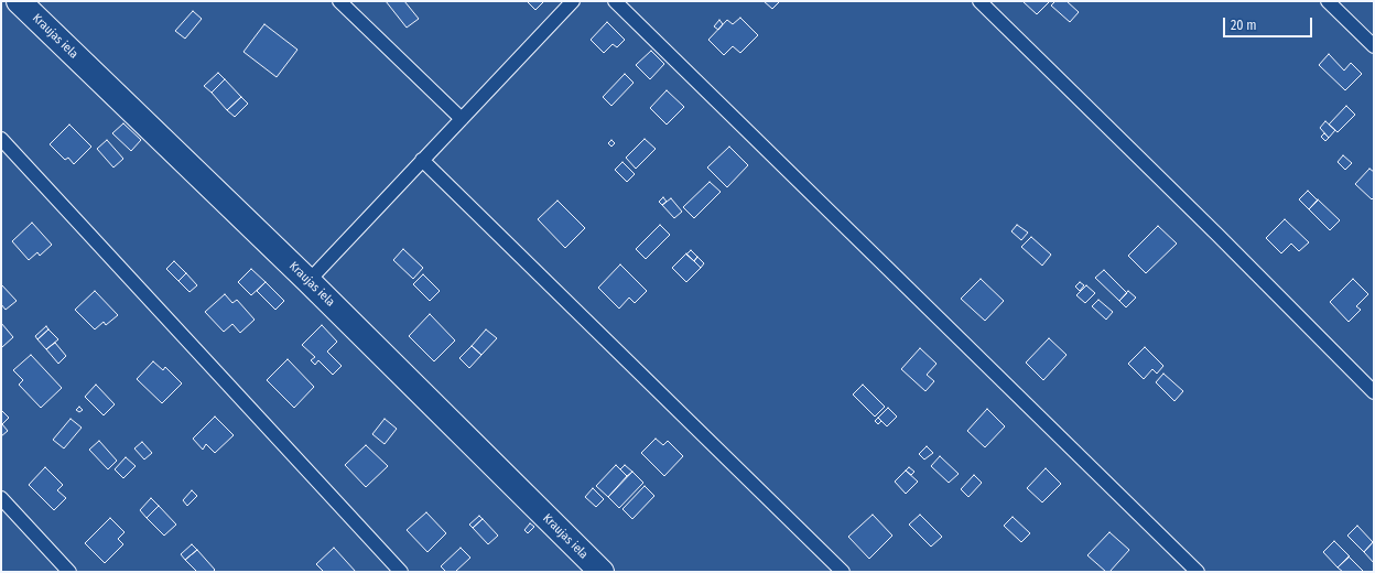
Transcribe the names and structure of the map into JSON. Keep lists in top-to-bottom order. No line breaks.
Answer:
{"streets":{"street":["Kraujas iela"]},"scale_bar":"20 m"}
